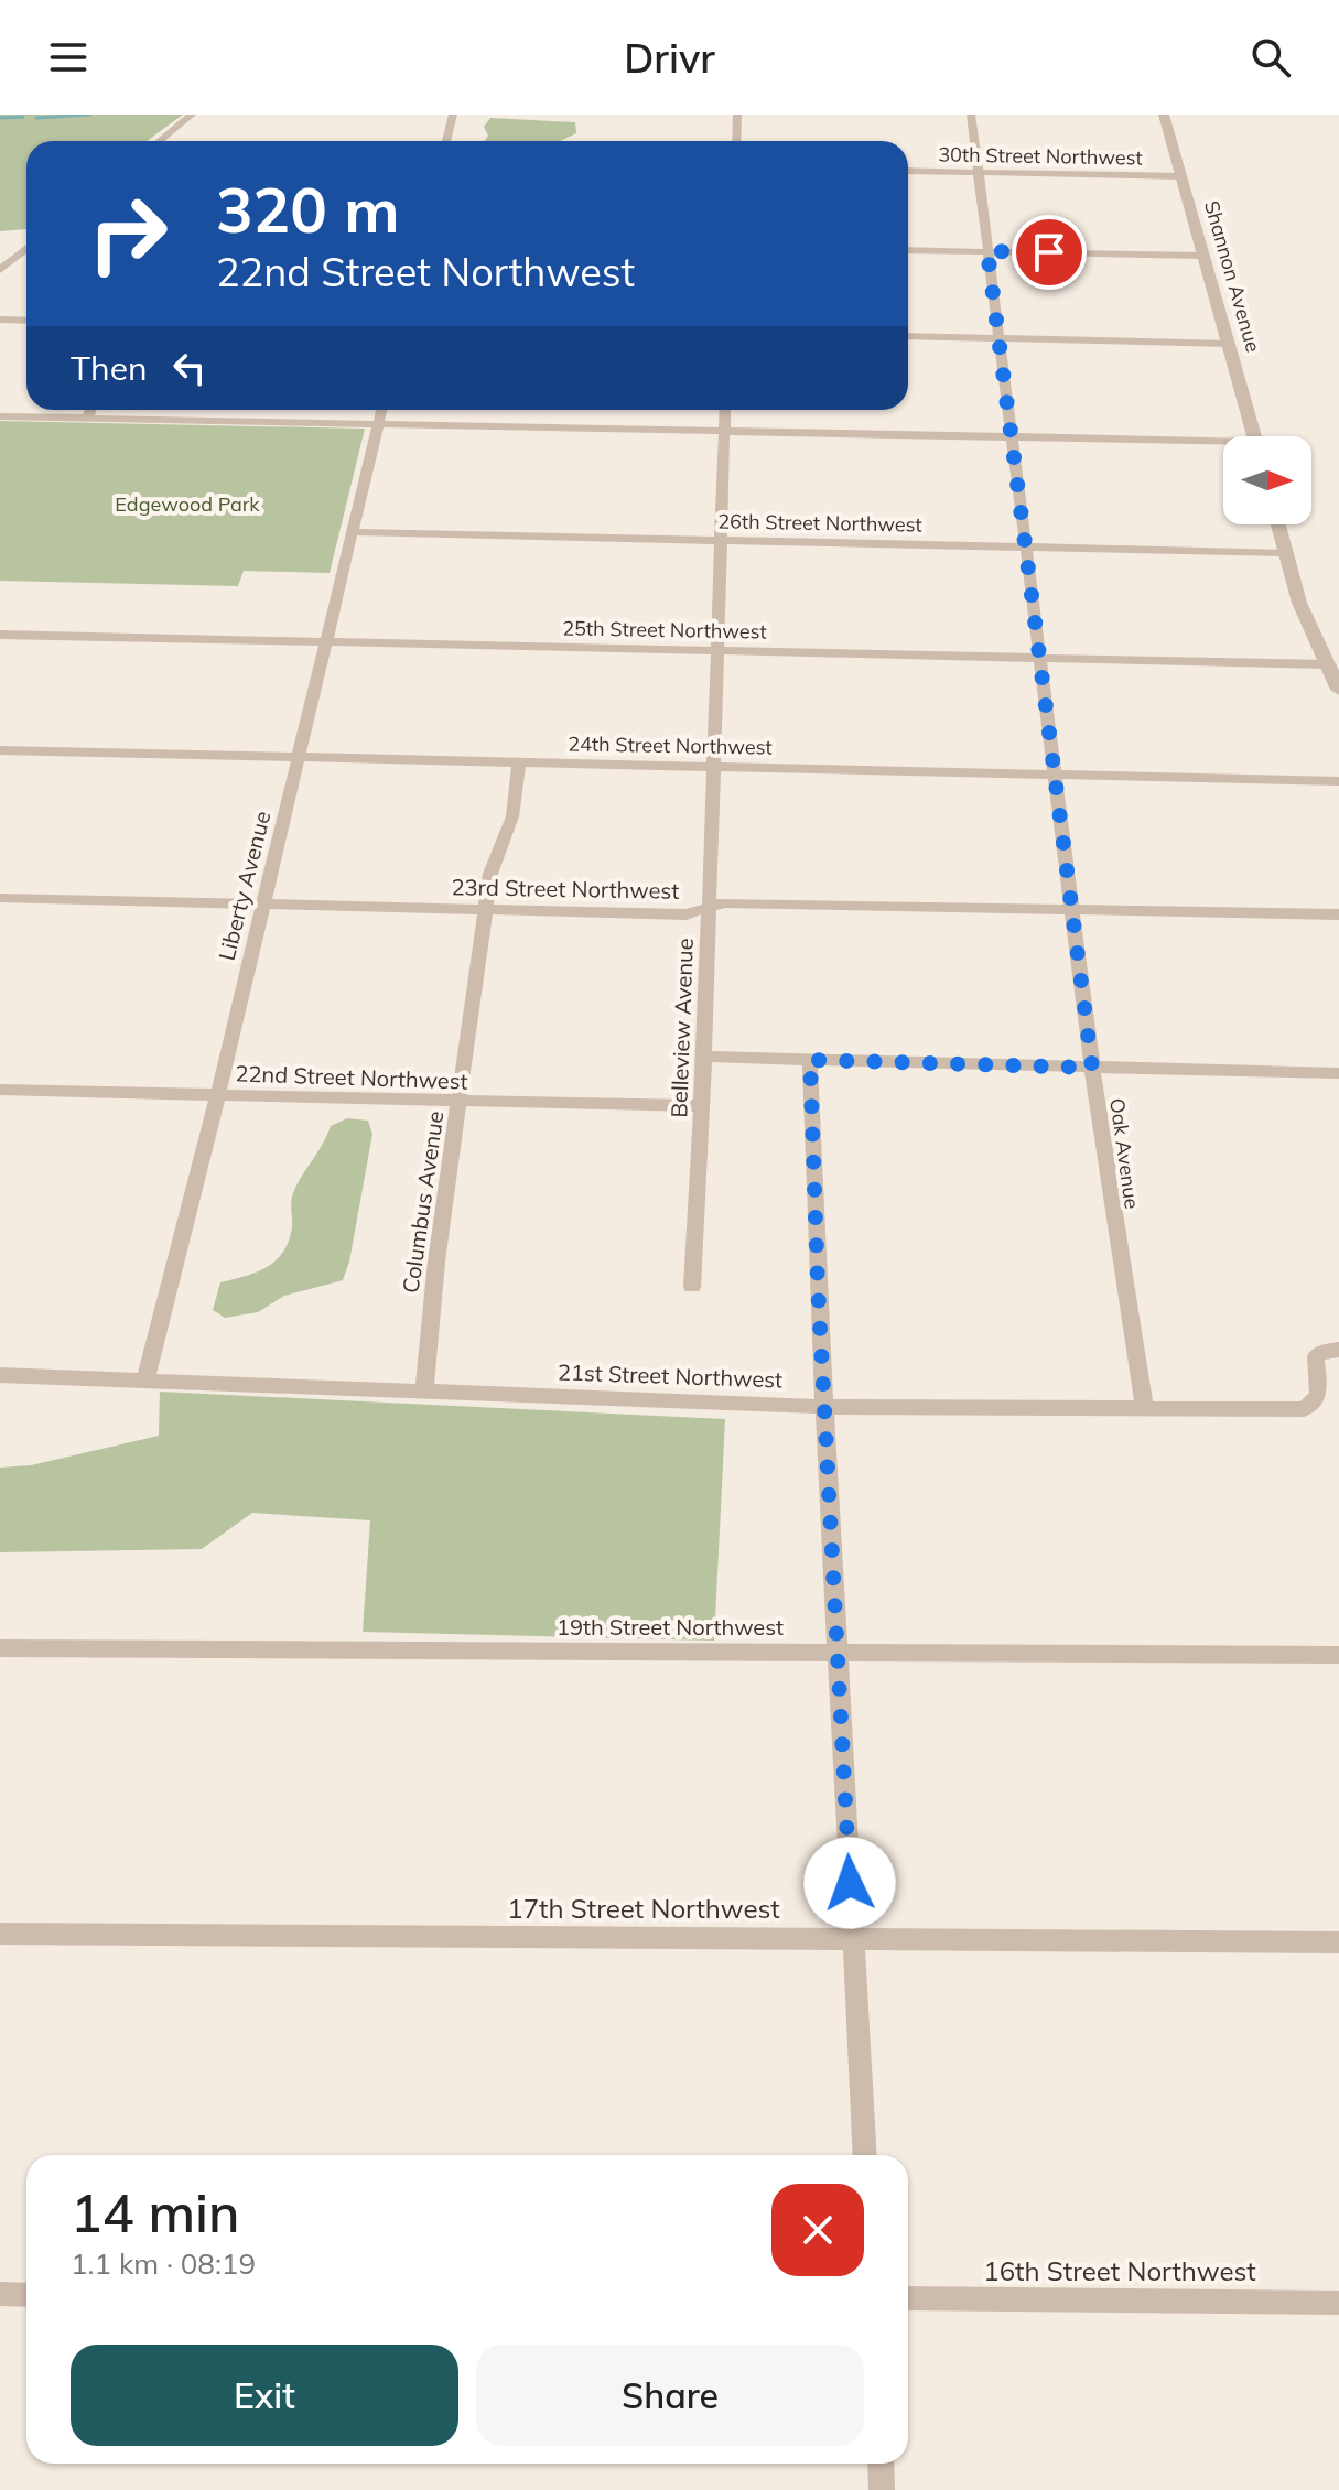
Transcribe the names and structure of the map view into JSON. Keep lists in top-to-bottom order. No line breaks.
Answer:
{"streets":{"street":["30th Street Northwest","Shannon Avenue","26th Street Northwest","25th Street Northwest","24th Street Northwest","Liberty Avenue","23rd Street Northwest","Belleview Avenue","22nd Street Northwest","Oak Avenue","Columbus Avenue","21st Street Northwest","19th Street Northwest","17th Street Northwest","16th Street Northwest"]},"crossings":[["30th Street Northwest","Shannon Avenue"],["30th Street Northwest","Oak Avenue"],["26th Street Northwest","Liberty Avenue"],["26th Street Northwest","Belleview Avenue"],["26th Street Northwest","Oak Avenue"],["25th Street Northwest","Liberty Avenue"],["25th Street Northwest","Belleview Avenue"],["25th Street Northwest","Oak Avenue"],["24th Street Northwest","Liberty Avenue"],["24th Street Northwest","Belleview Avenue"],["24th Street Northwest","Oak Avenue"],["24th Street Northwest","Columbus Avenue"],["Liberty Avenue","23rd Street Northwest"],["Liberty Avenue","22nd Street Northwest"],["Liberty Avenue","21st Street Northwest"],["23rd Street Northwest","Belleview Avenue"],["23rd Street Northwest","Oak Avenue"],["23rd Street Northwest","Columbus Avenue"],["Belleview Avenue","22nd Street Northwest"],["22nd Street Northwest","Columbus Avenue"],["Oak Avenue","21st Street Northwest"],["Columbus Avenue","21st Street Northwest"]],"parks":["Edgewood Park"],"north":"right","page":{"header":"Drivr","turn":["320 m","22nd Street Northwest"],"then":"Then","heading":["14 min","1.1 km · 08:19"],"buttons":["Exit","Share"]}}
